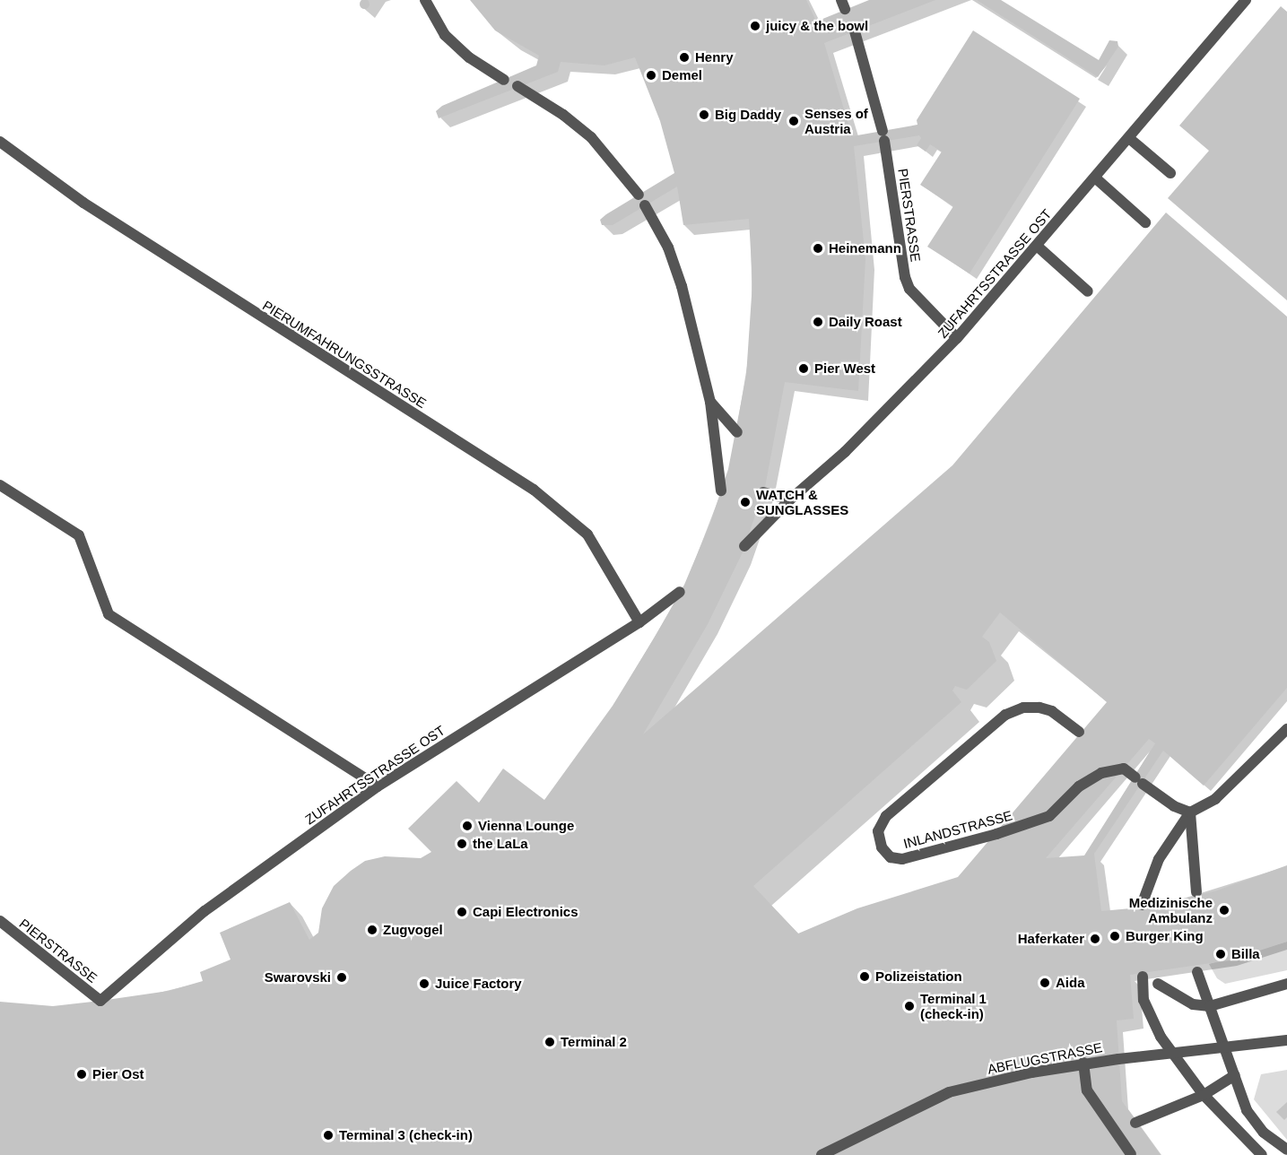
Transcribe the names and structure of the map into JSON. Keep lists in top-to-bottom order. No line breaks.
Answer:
{"streets":{"street":["PIERSTRASSE","ZUFAHRTSSTRASSE OST","PIERUMFAHRUNGSSTRASSE","INLANDSTRASSE","ABFLUGSTRASSE"]},"crossings":[["PIERSTRASSE","ZUFAHRTSSTRASSE OST"],["ZUFAHRTSSTRASSE OST","PIERUMFAHRUNGSSTRASSE"]],"places":["juicy & the bowl","Henry","Demel","Big Daddy","Senses of Austria","Heinemann","Daily Roast","Pier West","WATCH & SUNGLASSES","Vienna Lounge","the LaLa","Medizinische Ambulanz","Capi Electronics","Zugvogel","Burger King","Haferkater","Billa","Polizeistation","Swarovski","Aida","Juice Factory","Terminal 1 (check-in)","Terminal 2","Pier Ost","Terminal 3 (check-in)"]}
